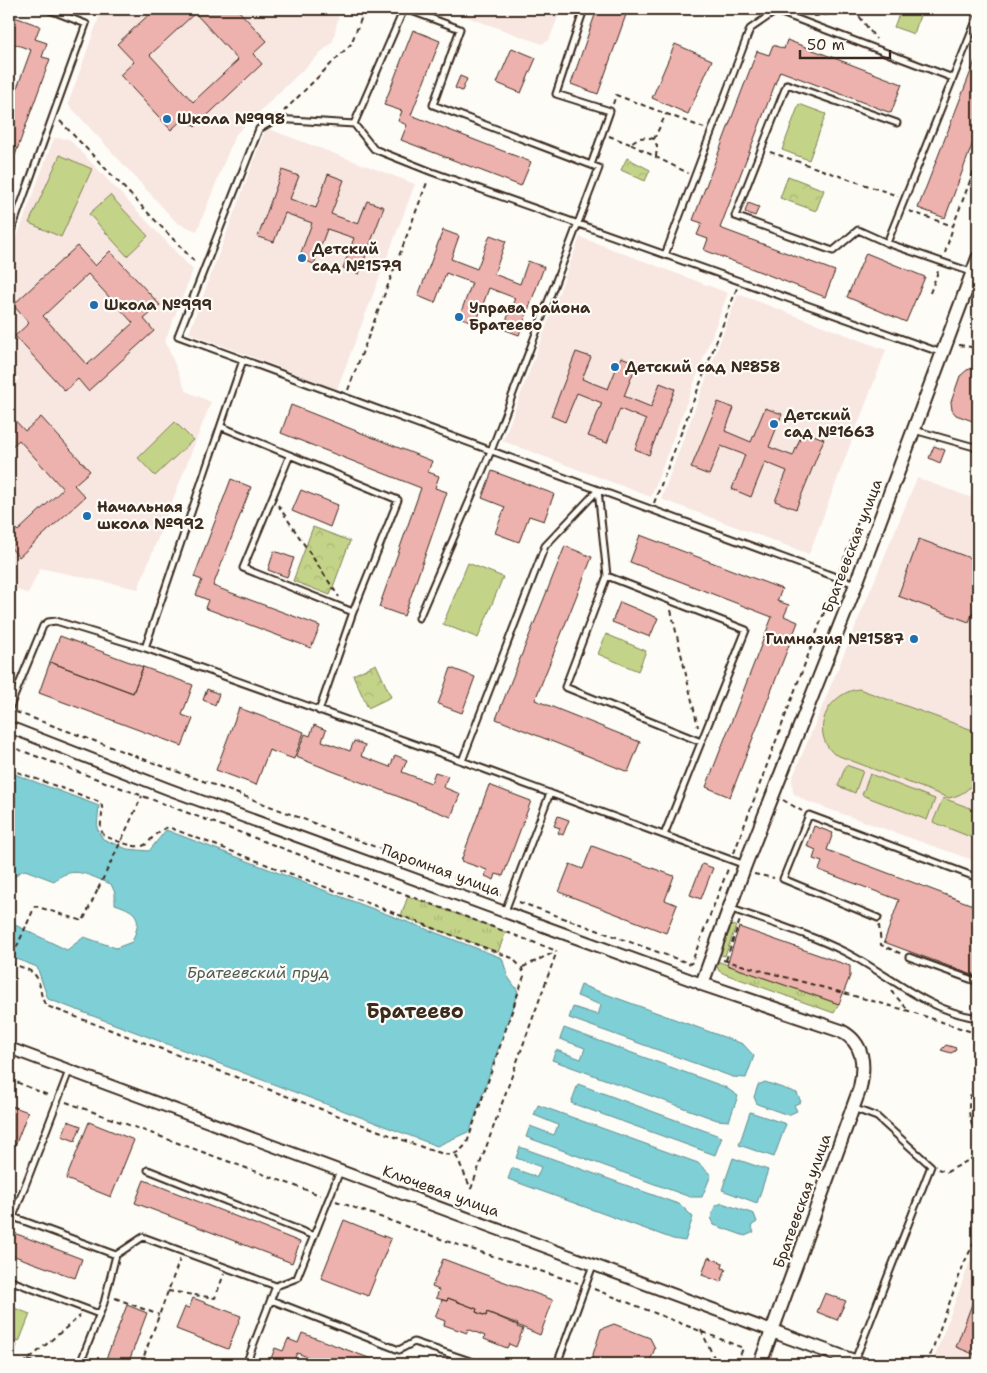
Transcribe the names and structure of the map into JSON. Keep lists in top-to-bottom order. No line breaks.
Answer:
{"streets":{"street":["Братеевская улица","Паромная улица","Ключевая улица"]},"crossings":[["Братеевская улица","Паромная улица"],["Братеевская улица","Ключевая улица"]],"districts":["Братеево"],"water":["Братеевский пруд"],"places":["Школа №998","Детский сад №1579","Школа №999","Управа района Братеево","Детский сад №858","Детский сад №1663","Начальная школа №992","Гимназия №1587"],"scale_bar":"50 m"}
